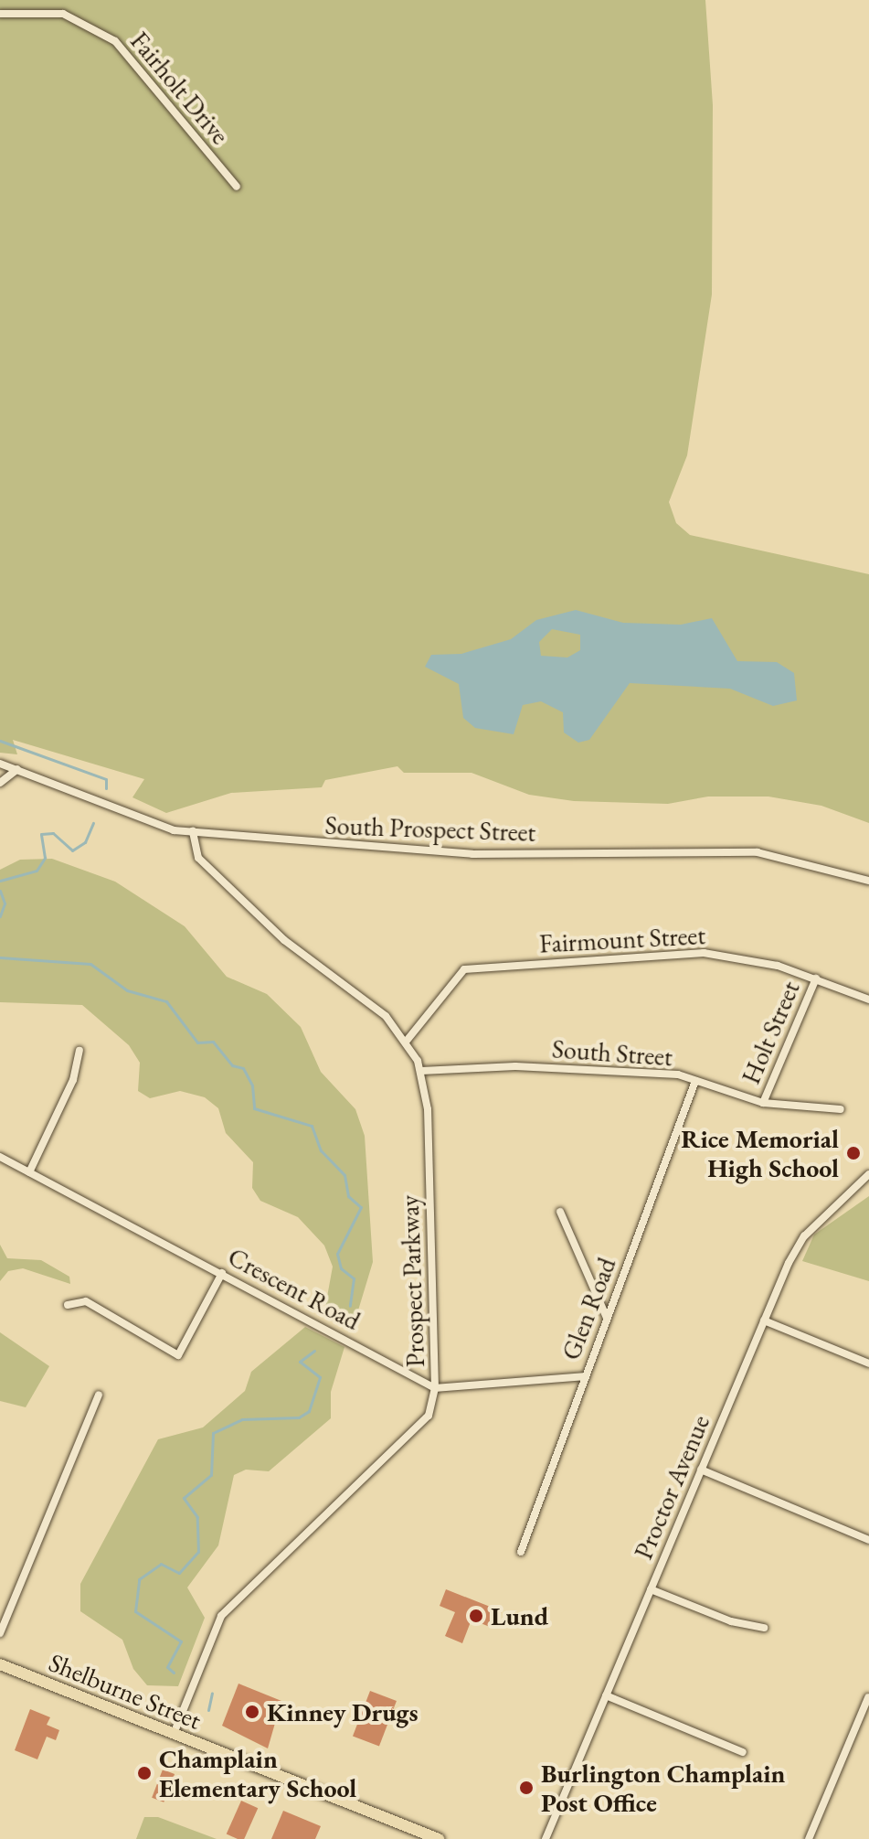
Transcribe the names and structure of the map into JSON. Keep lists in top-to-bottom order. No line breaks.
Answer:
{"streets":{"main road":["Shelburne Street"],"street":["Fairholt Drive","South Prospect Street","Fairmount Street","Holt Street","South Street","Prospect Parkway","Crescent Road","Glen Road","Proctor Avenue"]},"crossings":[["South Prospect Street","Prospect Parkway"],["Fairmount Street","Holt Street"],["Fairmount Street","Prospect Parkway"],["Holt Street","South Street"],["South Street","Prospect Parkway"],["South Street","Glen Road"],["Prospect Parkway","Crescent Road"],["Prospect Parkway","Shelburne Street"]],"places":["Rice Memorial High School","Lund","Kinney Drugs","Champlain Elementary School","Burlington Champlain Post Office"]}
